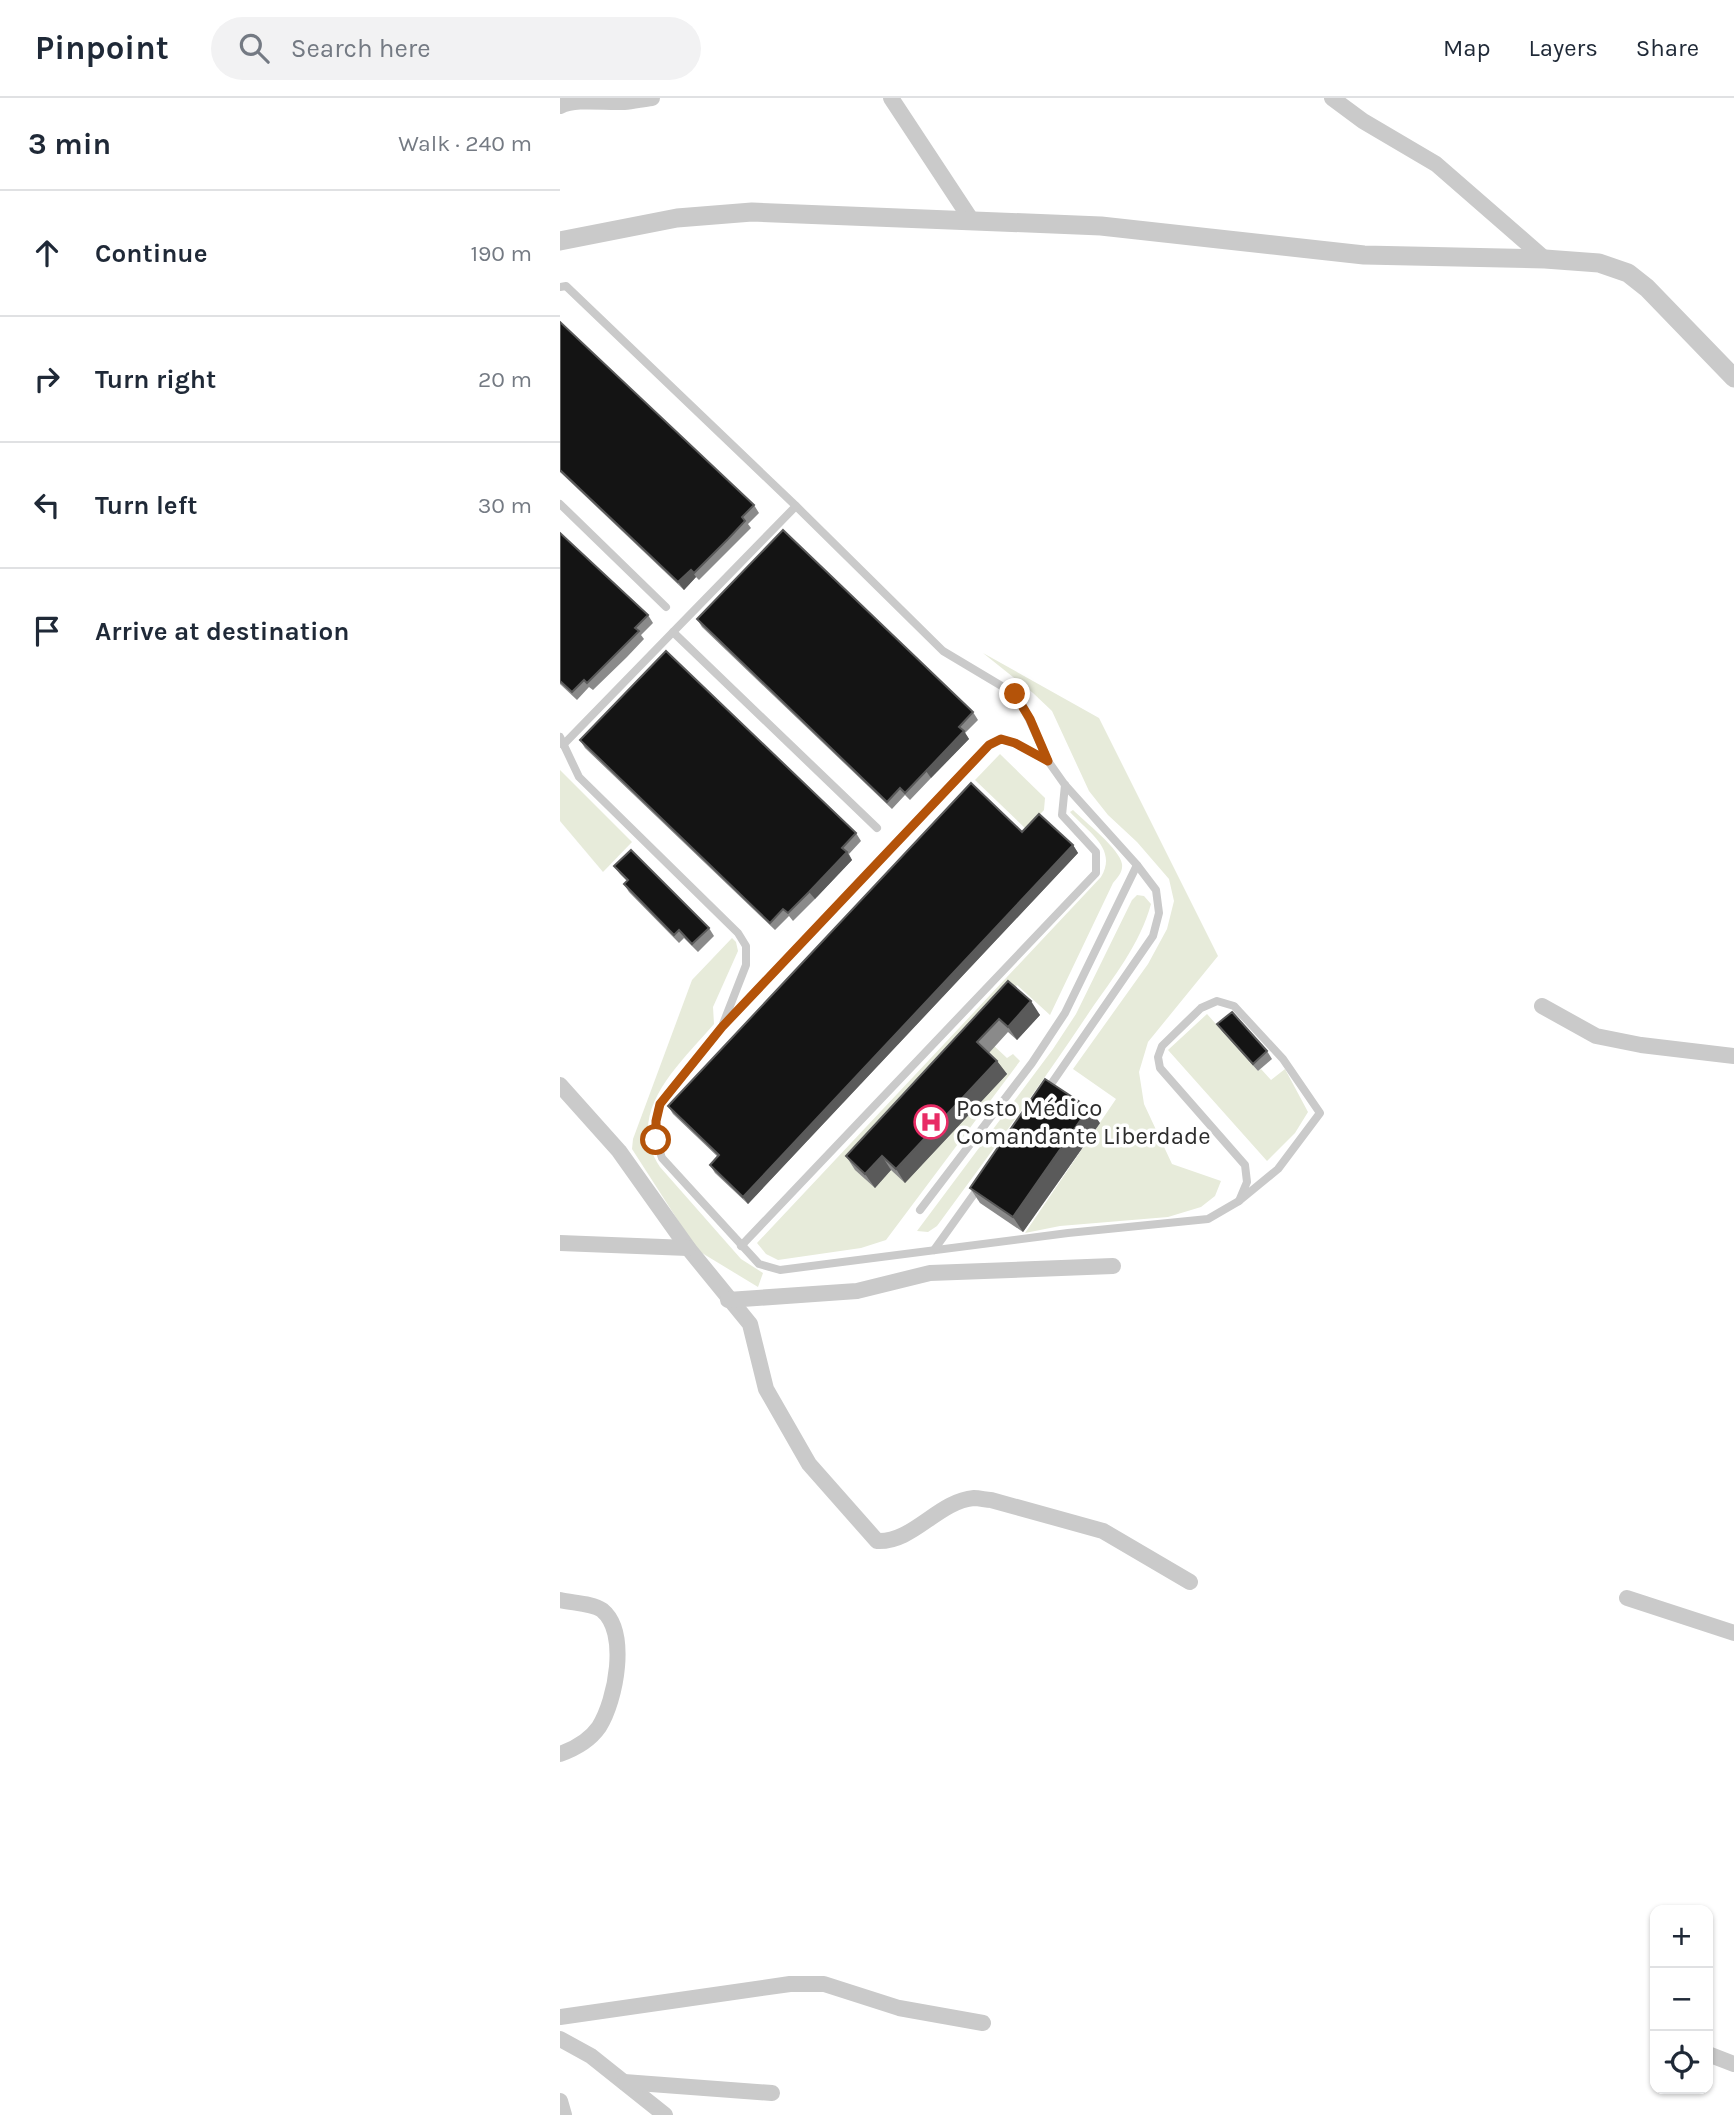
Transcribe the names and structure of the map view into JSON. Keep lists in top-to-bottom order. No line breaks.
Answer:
{"places":{"hospital":["Posto Médico Comandante Liberdade"]},"page":{"header":"Pinpoint","search":"Search here","nav":["Map","Layers","Share"],"heading":["3 min","Walk · 240 m"],"list":[["Continue","190 m"],["Turn right","20 m"],["Turn left","30 m"],"Arrive at destination"],"map_buttons":["+","−"]}}
